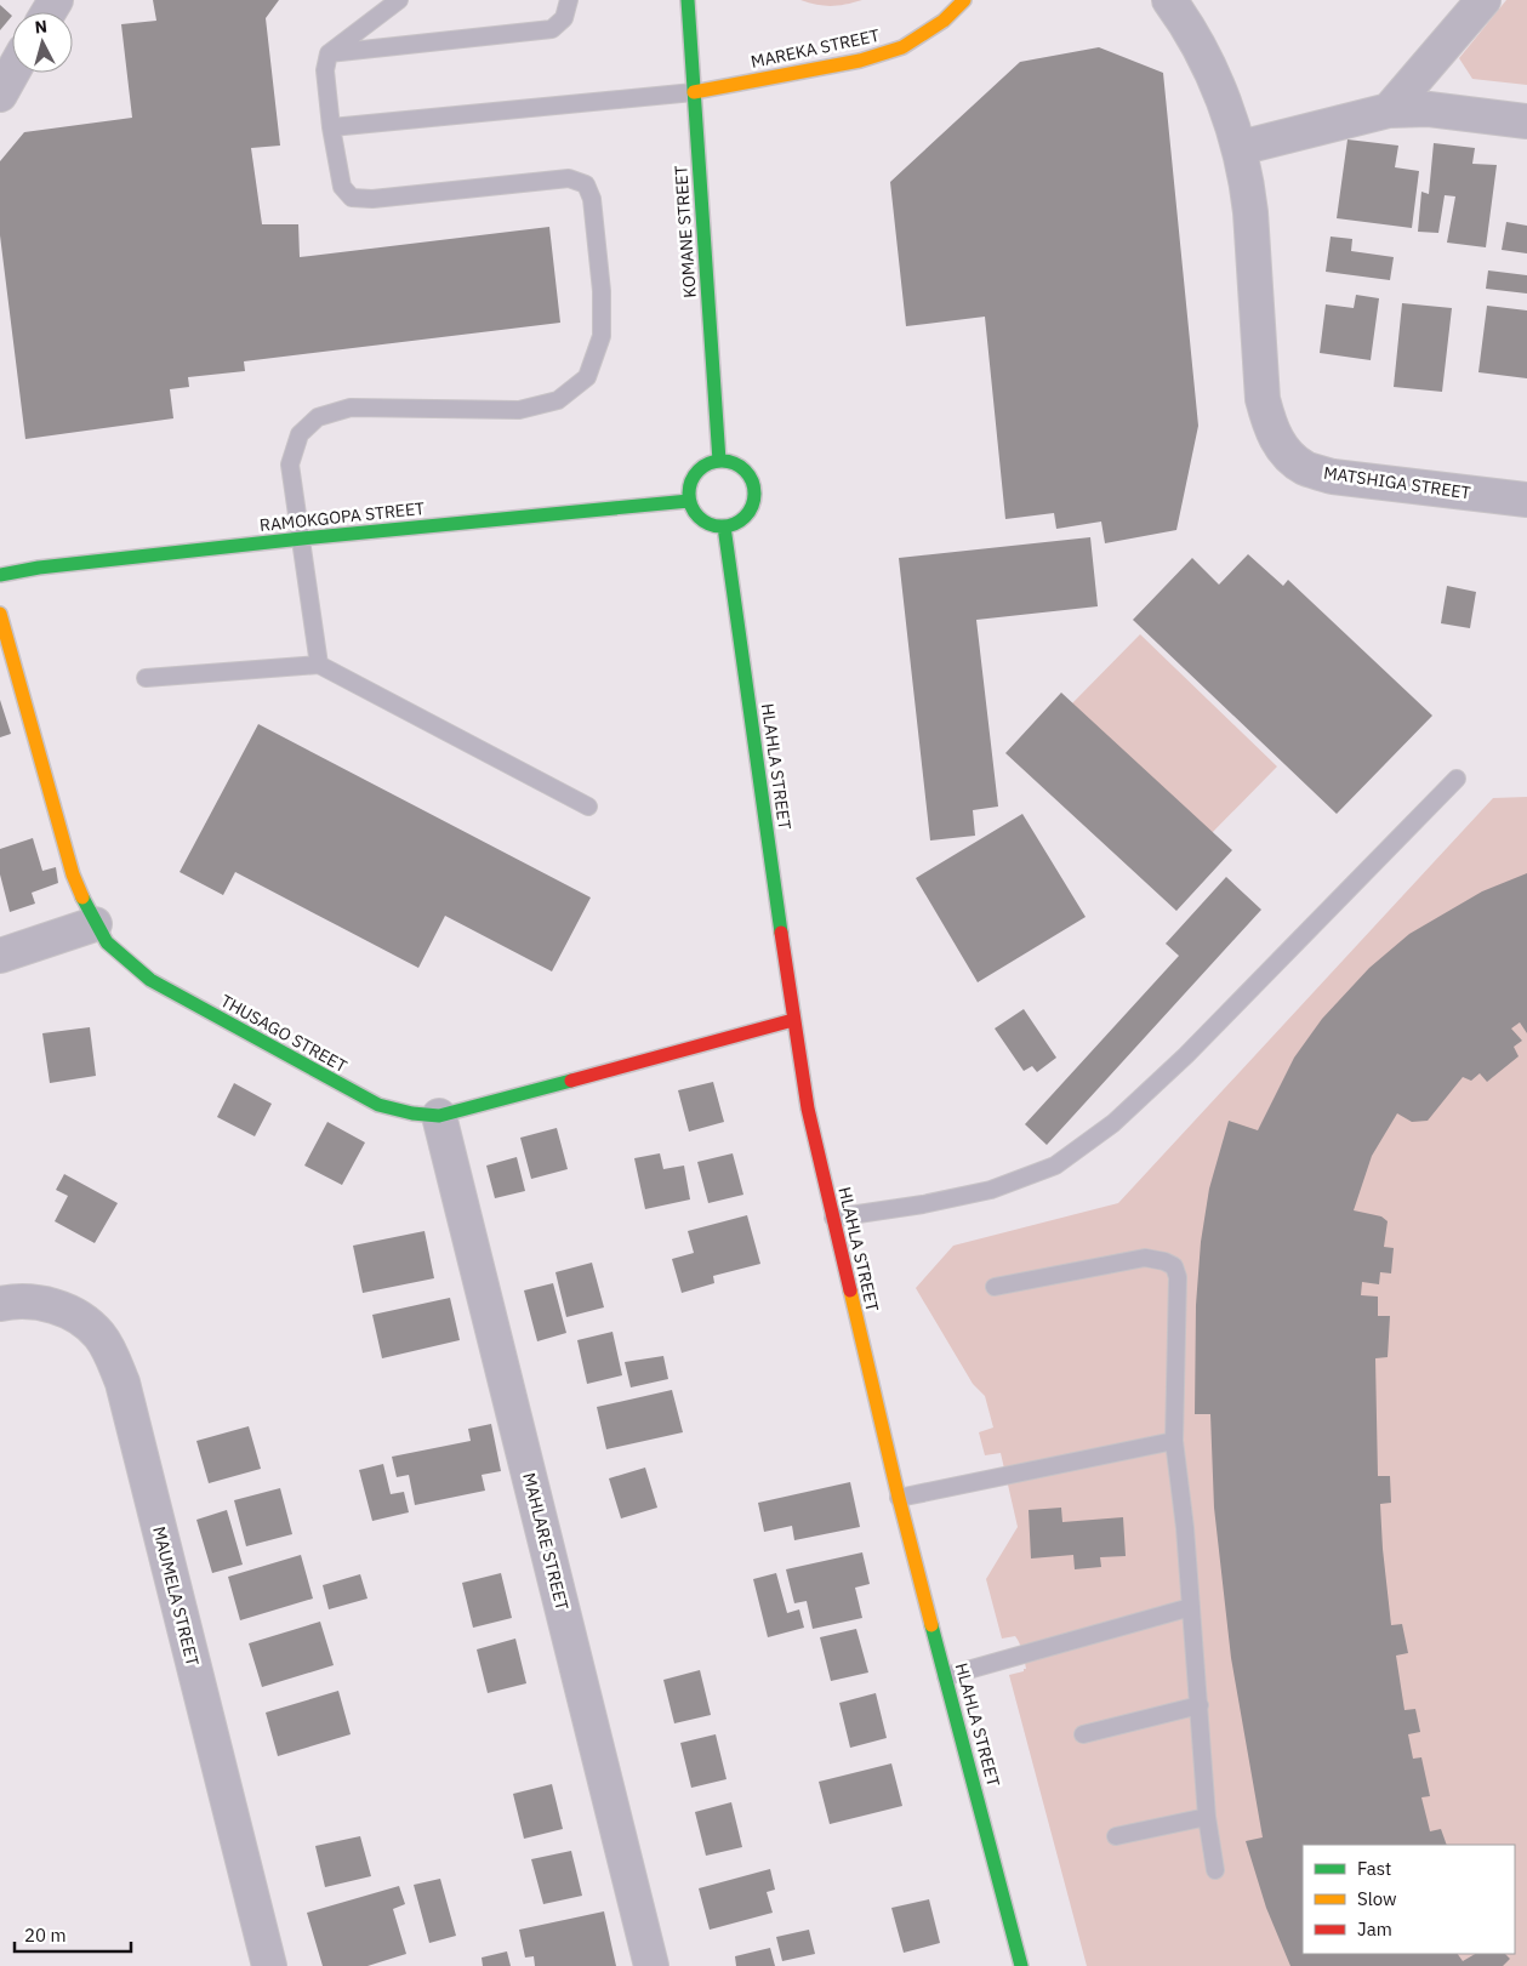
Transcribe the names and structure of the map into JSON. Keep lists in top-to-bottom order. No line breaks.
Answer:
{"streets":{"street":["MAREKA STREET","KOMANE STREET","MATSHIGA STREET","RAMOKGOPA STREET","HLAHLA STREET","THUSAGO STREET","MAHLARE STREET","MAUMELA STREET"]},"crossings":[["MAREKA STREET","KOMANE STREET"],["KOMANE STREET","RAMOKGOPA STREET"],["KOMANE STREET","HLAHLA STREET"],["RAMOKGOPA STREET","HLAHLA STREET"],["HLAHLA STREET","THUSAGO STREET"],["THUSAGO STREET","MAHLARE STREET"]],"legend":["Fast","Slow","Jam"],"scale_bar":"20 m","north":"top"}
